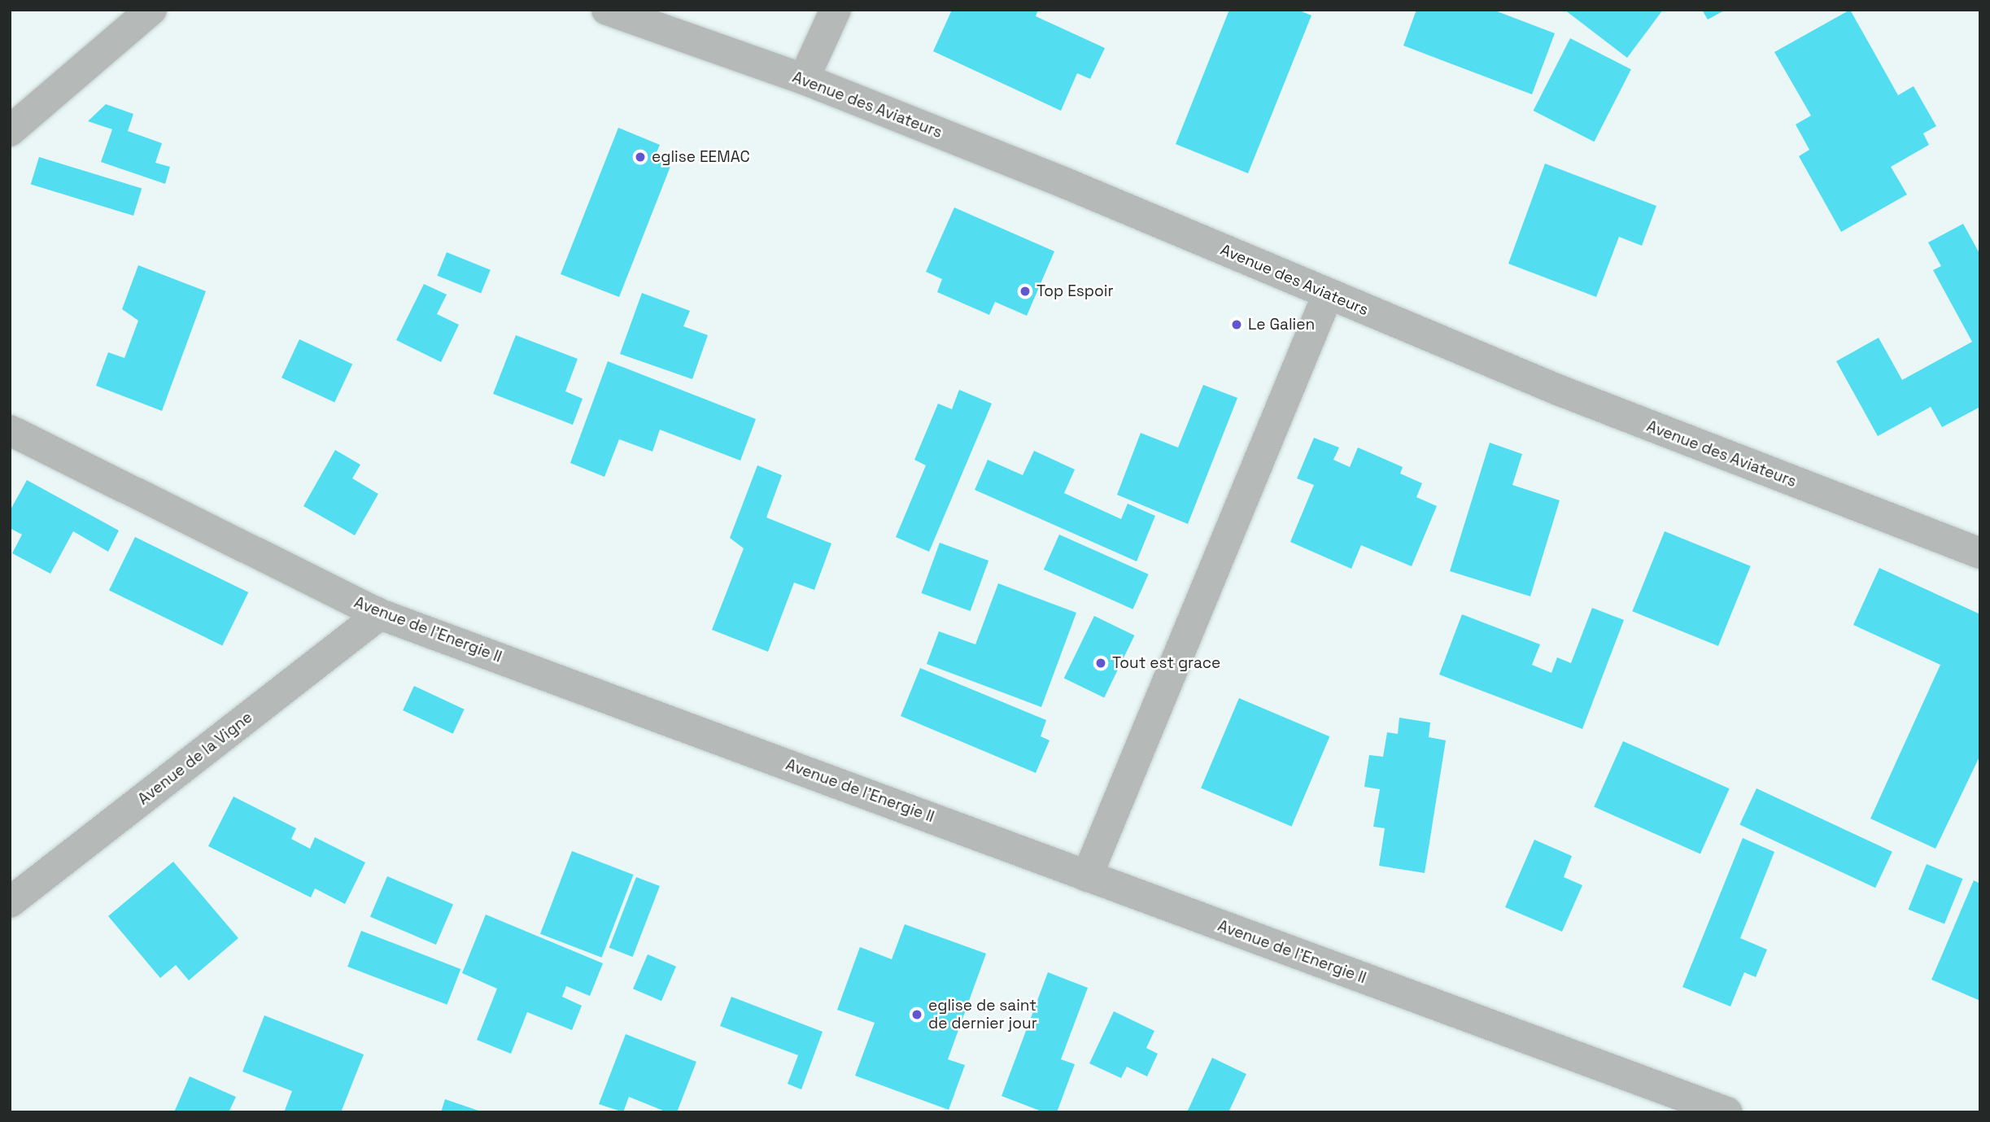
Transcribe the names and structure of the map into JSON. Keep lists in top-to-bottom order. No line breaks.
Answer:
{"streets":{"street":["Avenue des Aviateurs","Avenue de l'Energie II","Avenue de la Vigne"]},"crossings":[["Avenue de l'Energie II","Avenue de la Vigne"]],"places":["eglise EEMAC","Top Espoir","Le Galien","Tout est grace","eglise de saint de dernier jour"]}
